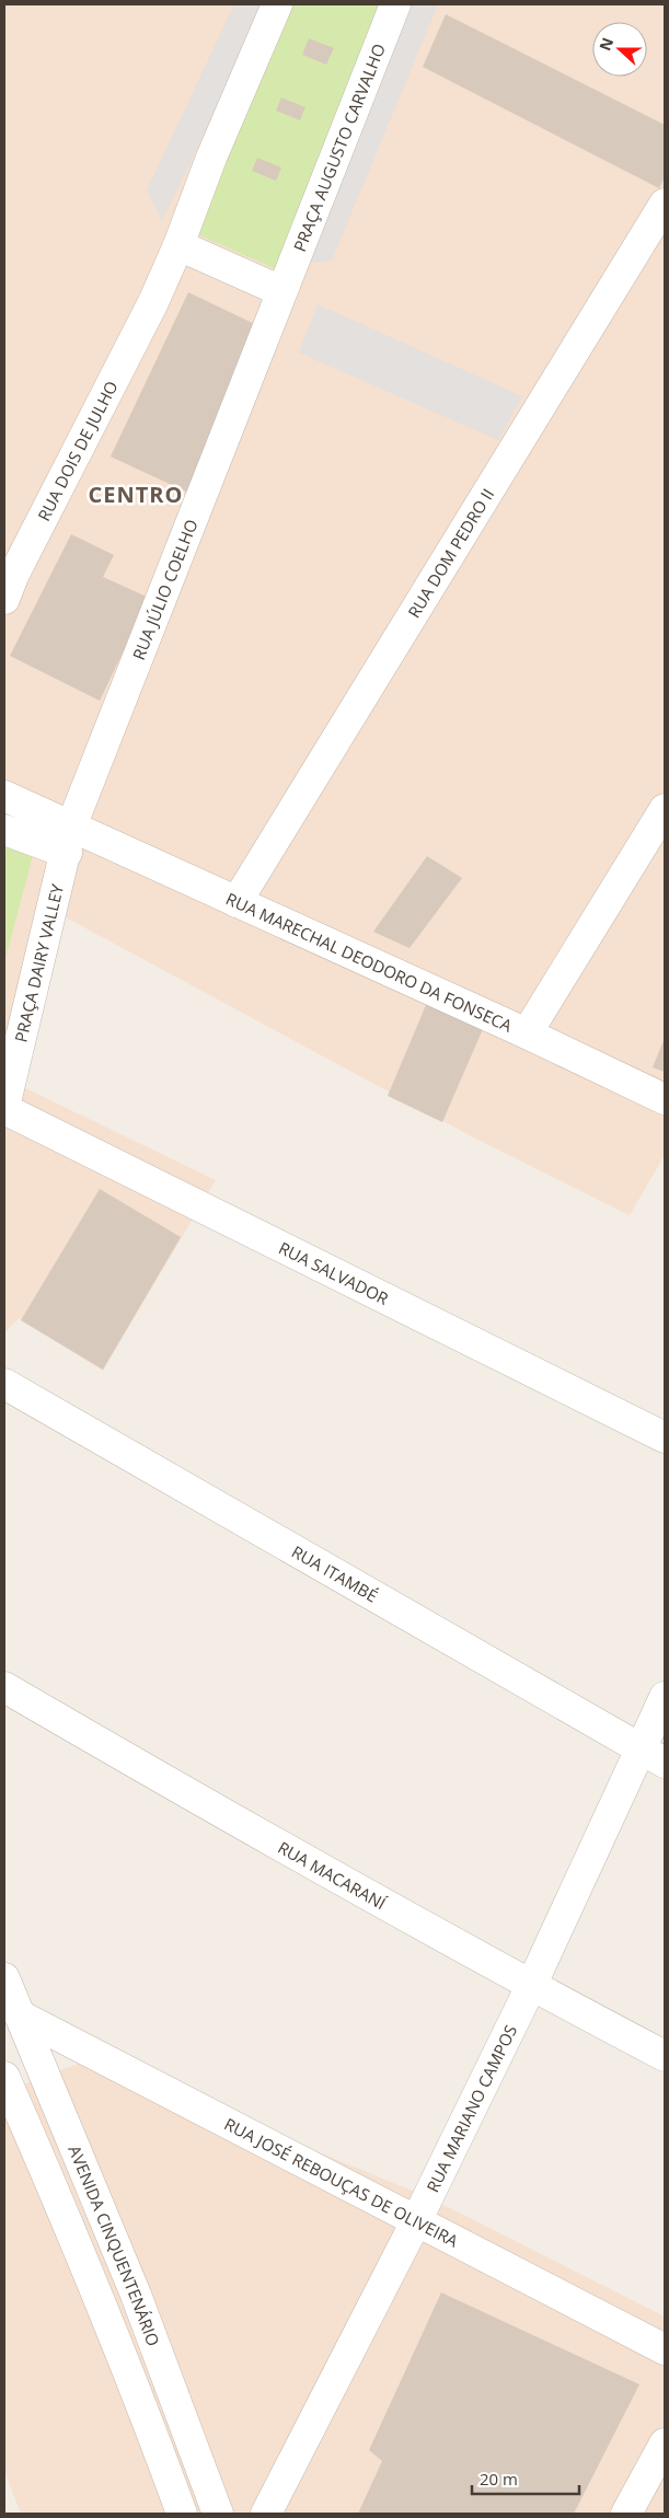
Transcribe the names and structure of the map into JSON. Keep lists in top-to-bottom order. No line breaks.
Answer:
{"streets":{"street":["PRAÇA AUGUSTO CARVALHO","RUA DOIS DE JULHO","RUA DOM PEDRO II","RUA JÚLIO COELHO","RUA MARECHAL DEODORO DA FONSECA","PRAÇA DAIRY VALLEY","RUA SALVADOR","RUA ITAMBÉ","RUA MACARANÍ","RUA MARIANO CAMPOS","RUA JOSÉ REBOUÇAS DE OLIVEIRA","AVENIDA CINQUENTENÁRIO"]},"crossings":[["PRAÇA AUGUSTO CARVALHO","RUA JÚLIO COELHO"],["RUA DOM PEDRO II","RUA MARECHAL DEODORO DA FONSECA"],["RUA JÚLIO COELHO","RUA MARECHAL DEODORO DA FONSECA"],["RUA JÚLIO COELHO","PRAÇA DAIRY VALLEY"],["RUA MARECHAL DEODORO DA FONSECA","PRAÇA DAIRY VALLEY"],["PRAÇA DAIRY VALLEY","RUA SALVADOR"],["RUA ITAMBÉ","RUA MARIANO CAMPOS"],["RUA MACARANÍ","RUA MARIANO CAMPOS"],["RUA MARIANO CAMPOS","RUA JOSÉ REBOUÇAS DE OLIVEIRA"],["RUA JOSÉ REBOUÇAS DE OLIVEIRA","AVENIDA CINQUENTENÁRIO"]],"districts":["CENTRO"],"scale_bar":"20 m","north":"left"}
